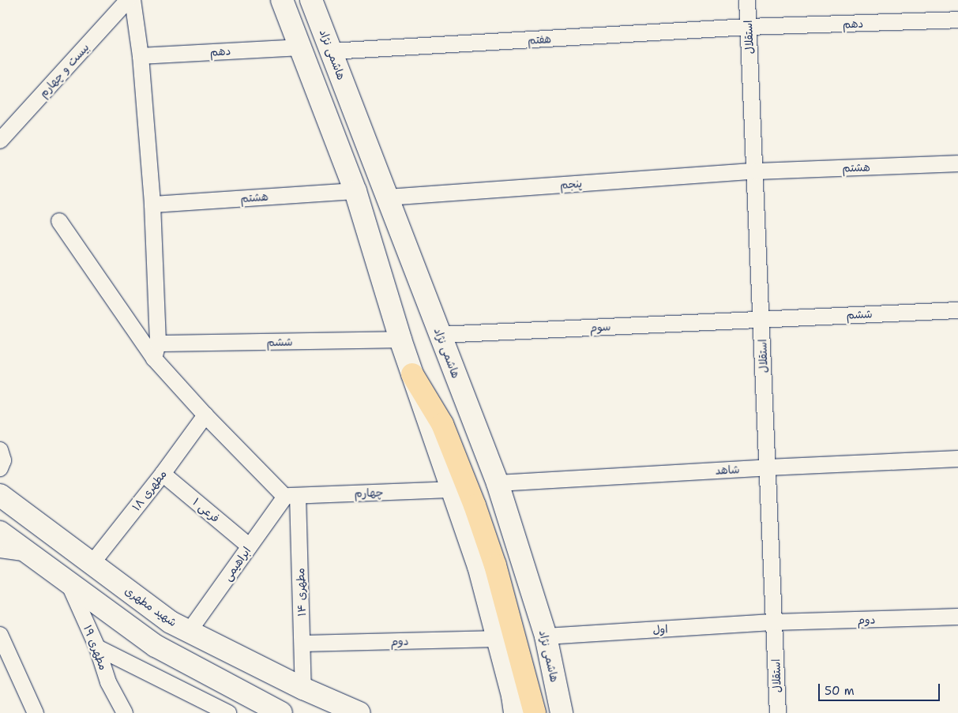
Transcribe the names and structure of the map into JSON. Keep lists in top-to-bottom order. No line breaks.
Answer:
{"streets":{"main road":["هاشمی نژاد","شهید مطهری"],"street":["دهم","استقلال","هفتم","بیست و چهارم","هشتم","پنجم","ششم","سوم","شاهد","مطهری ۱۸","چهارم","فرعی ۱","ابراهیمی","مطهری ۱۴","دوم","اول","مطهری ۱۹"]},"crossings":[["دهم","استقلال"],["دهم","هفتم"],["استقلال","هفتم"],["استقلال","هشتم"],["استقلال","پنجم"],["استقلال","ششم"],["استقلال","سوم"],["استقلال","شاهد"],["استقلال","دوم"],["استقلال","اول"],["هفتم","هاشمی نژاد"],["هاشمی نژاد","پنجم"],["هاشمی نژاد","سوم"],["هاشمی نژاد","شاهد"],["هاشمی نژاد","اول"],["هشتم","پنجم"],["ششم","سوم"],["مطهری ۱۸","فرعی ۱"],["مطهری ۱۸","شهید مطهری"],["چهارم","ابراهیمی"],["چهارم","مطهری ۱۴"],["فرعی ۱","ابراهیمی"],["ابراهیمی","مطهری ۱۴"],["ابراهیمی","شهید مطهری"],["مطهری ۱۴","شهید مطهری"],["مطهری ۱۴","دوم"],["دوم","اول"]],"scale_bar":"50 m"}
